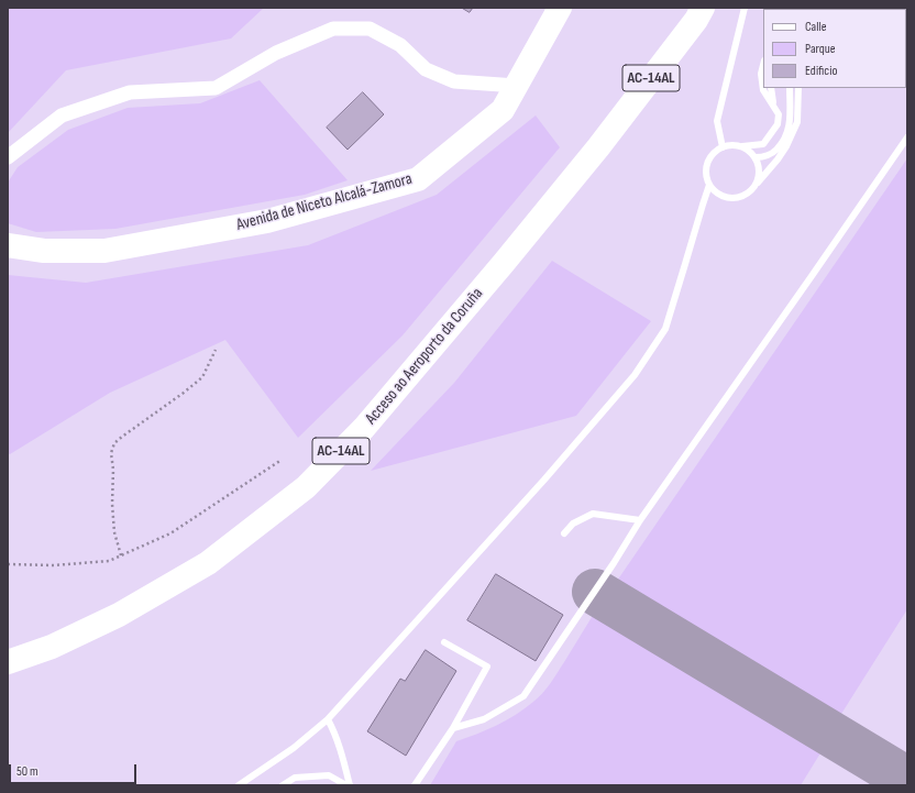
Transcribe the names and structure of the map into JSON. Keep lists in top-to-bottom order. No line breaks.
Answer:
{"streets":{"highway":["AC-14AL","Avenida de Niceto Alcalá-Zamora","Acceso ao Aeroporto da Coruña"]},"legend":["Calle","Parque","Edificio"],"scale_bar":"50 m"}
